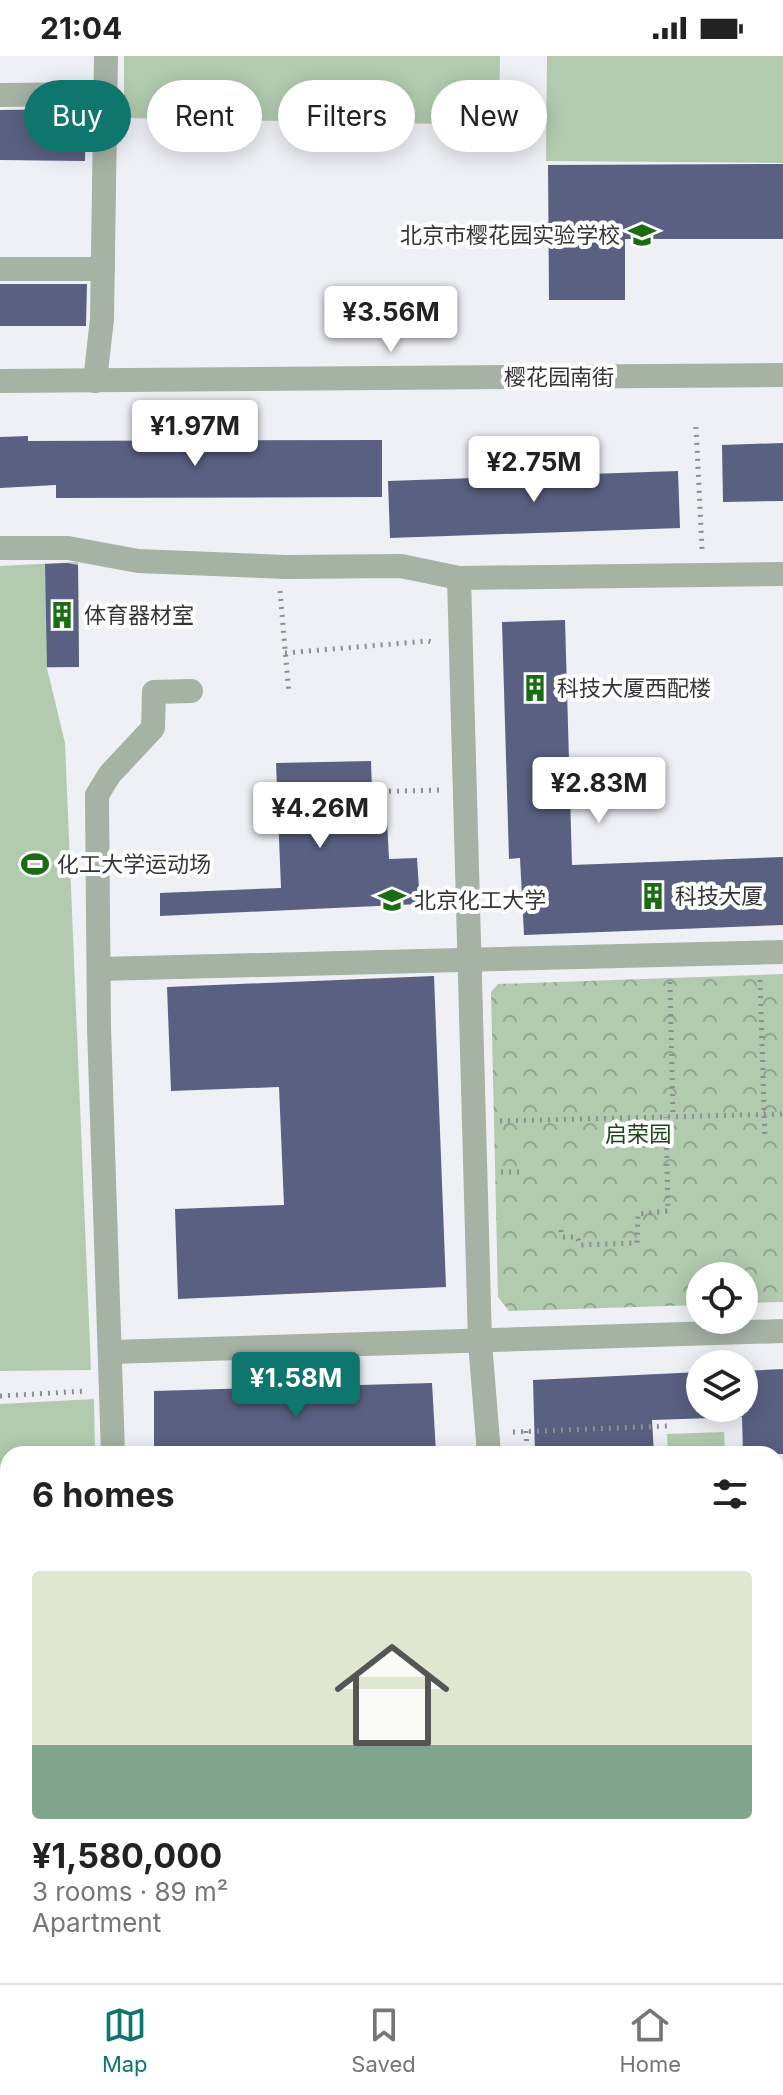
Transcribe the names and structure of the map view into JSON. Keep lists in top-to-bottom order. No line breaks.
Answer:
{"streets":{"street":["樱花园南街"]},"parks":["启荣园"],"places":{"school or university":["北京市樱花园实验学校","北京化工大学"],"building":["体育器材室","科技大厦西配楼","科技大厦"],"sports":["化工大学运动场"]},"page":{"status":"21:04","chip":["Buy","Rent","Filters","New"],"price":["¥3.56M","¥1.97M","¥2.75M","¥2.83M","¥4.26M","¥1.58M"],"heading":"6 homes","list":[{"name":"¥1,580,000","note":"3 rooms · 89 m² · Apartment"}],"tabs":["Map","Saved","Home"]}}
